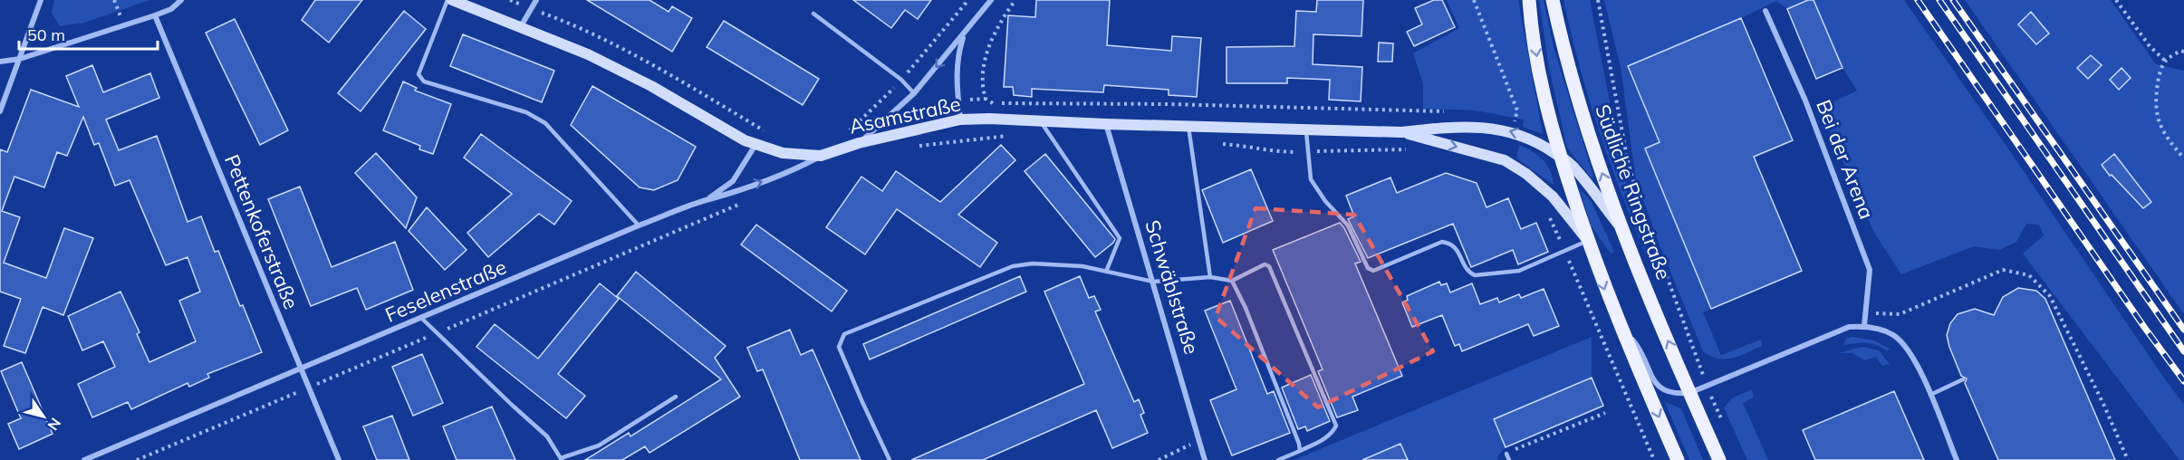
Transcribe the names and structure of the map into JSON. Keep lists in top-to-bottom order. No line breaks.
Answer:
{"streets":{"main road":["Südliche Ringstraße"],"street":["Asamstraße","Bei der Arena","Pettenkoferstraße","Schwäblstraße","Feselenstraße"]},"crossings":[["Asamstraße","Südliche Ringstraße"],["Asamstraße","Schwäblstraße"],["Asamstraße","Feselenstraße"],["Pettenkoferstraße","Feselenstraße"]],"scale_bar":"50 m","north":"bottom right"}
